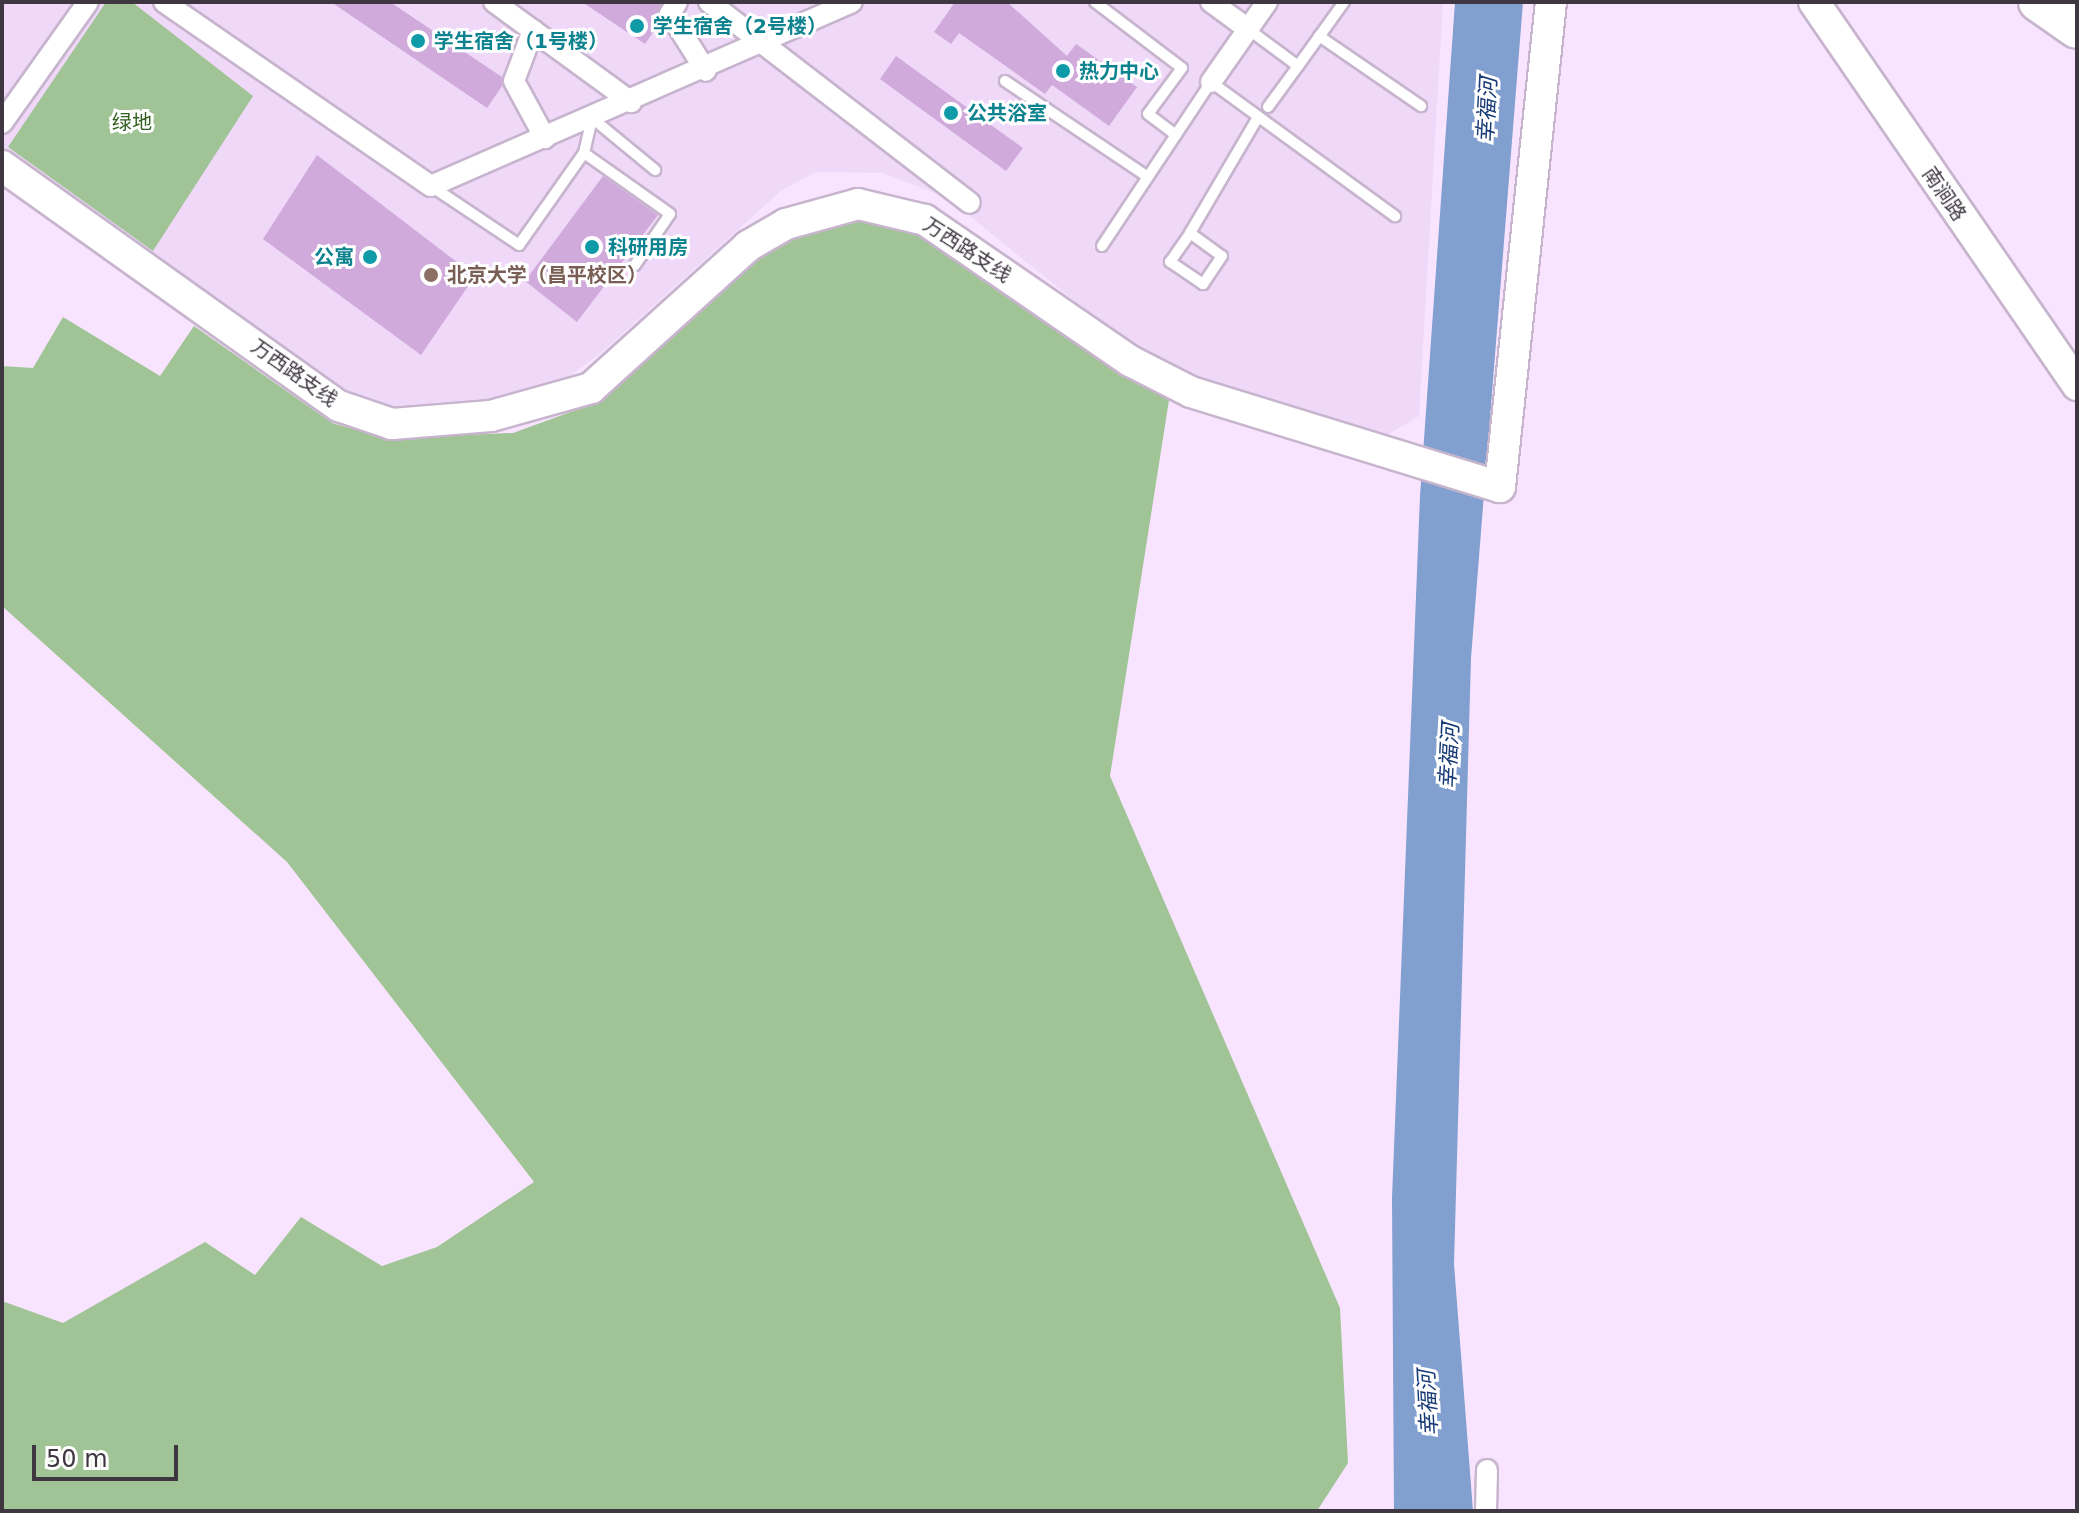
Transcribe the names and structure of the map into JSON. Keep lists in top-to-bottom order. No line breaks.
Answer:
{"streets":{"street":["南涧路","万西路支线"]},"water":["幸福河"],"parks":["绿地"],"places":["学生宿舍（2号楼）","学生宿舍（1号楼）","热力中心","公共浴室","科研用房","公寓","北京大学（昌平校区）"],"scale_bar":"50 m"}
